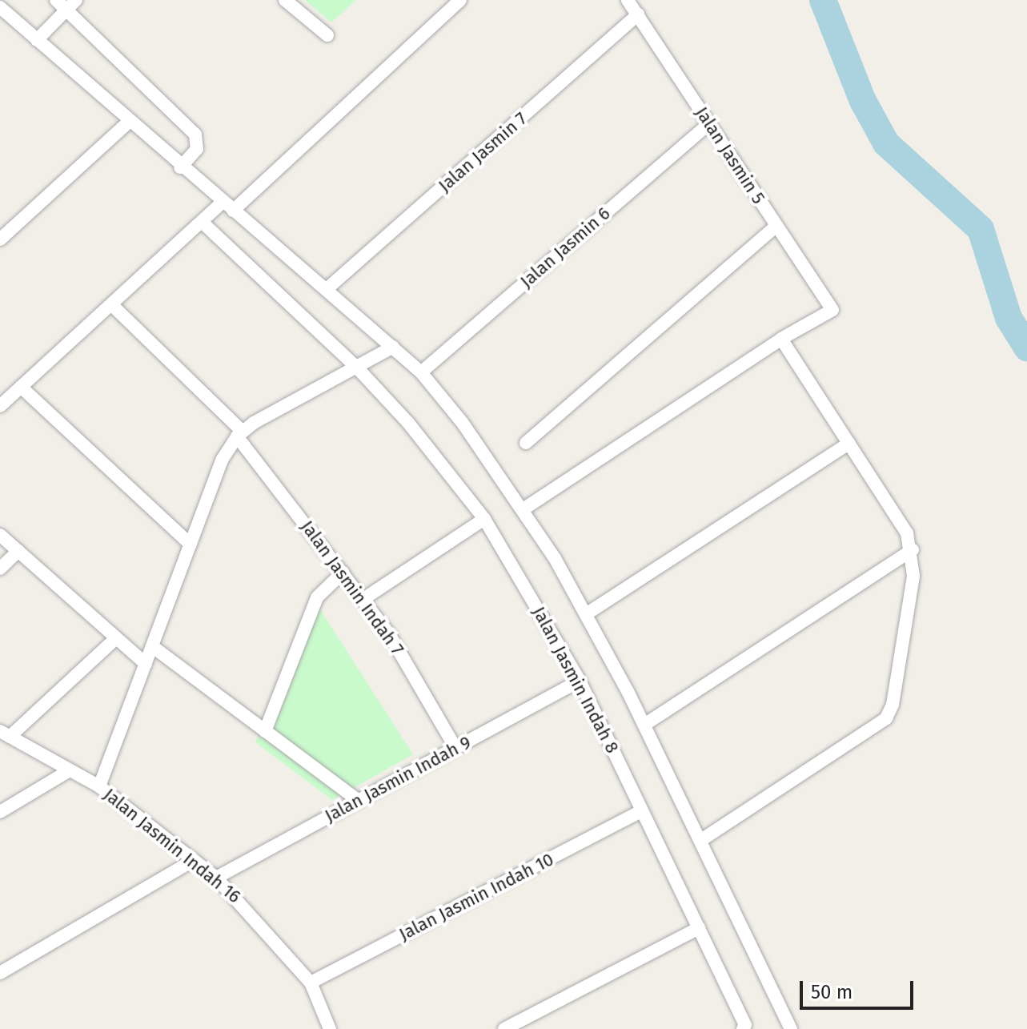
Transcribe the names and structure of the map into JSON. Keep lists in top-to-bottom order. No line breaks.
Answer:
{"streets":{"street":["Jalan Jasmin 7","Jalan Jasmin 5","Jalan Jasmin 6","Jalan Jasmin Indah 7","Jalan Jasmin Indah 8","Jalan Jasmin Indah 9","Jalan Jasmin Indah 16","Jalan Jasmin Indah 10"]},"crossings":[["Jalan Jasmin 7","Jalan Jasmin 5"],["Jalan Jasmin 5","Jalan Jasmin 6"],["Jalan Jasmin Indah 7","Jalan Jasmin Indah 9"],["Jalan Jasmin Indah 8","Jalan Jasmin Indah 9"],["Jalan Jasmin Indah 8","Jalan Jasmin Indah 10"],["Jalan Jasmin Indah 9","Jalan Jasmin Indah 16"],["Jalan Jasmin Indah 16","Jalan Jasmin Indah 10"]],"scale_bar":"50 m"}
